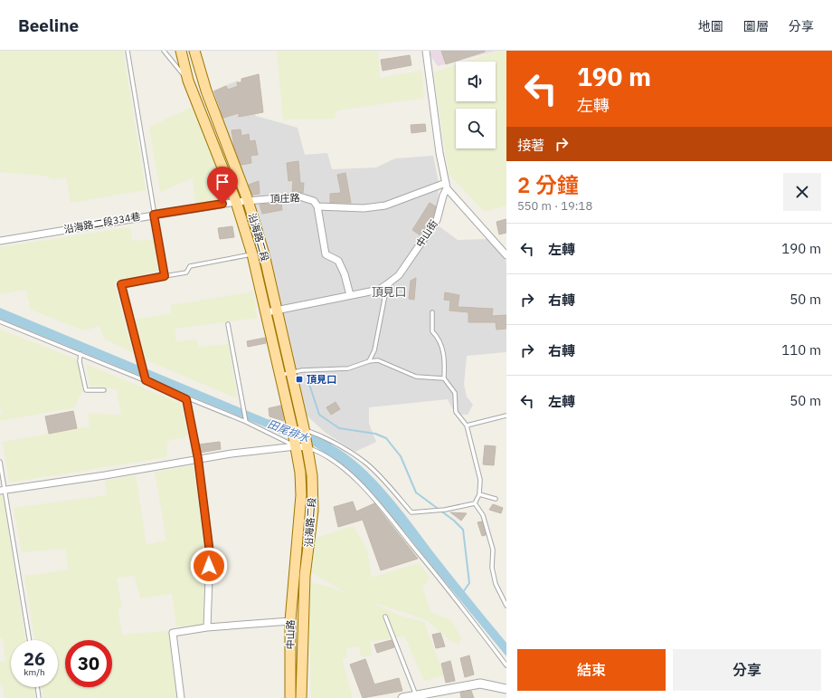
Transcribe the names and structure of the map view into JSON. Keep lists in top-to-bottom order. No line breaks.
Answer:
{"streets":{"main road":["沿海路二段","中山路"],"street":["頂庄路","沿海路二段334巷","中山街"]},"crossings":[["頂庄路","沿海路二段334巷"],["頂庄路","沿海路二段"],["沿海路二段334巷","沿海路二段"],["中山街","沿海路二段"],["沿海路二段","中山路"]],"districts":["頂見口"],"water":["田尾排水"],"places":{"transit":["頂見口"]},"page":{"header":"Beeline","nav":["地圖","圖層","分享"],"turn":["190 m","左轉"],"then":"接著","heading":["2 分鐘","550 m · 19:18"],"list":[{"name":"左轉","value":"190 m"},{"name":"右轉","value":"50 m"},{"name":"右轉","value":"110 m"},{"name":"左轉","value":"50 m"}],"speed":"26 km/h","limit":"30","buttons":["結束","分享"]}}
